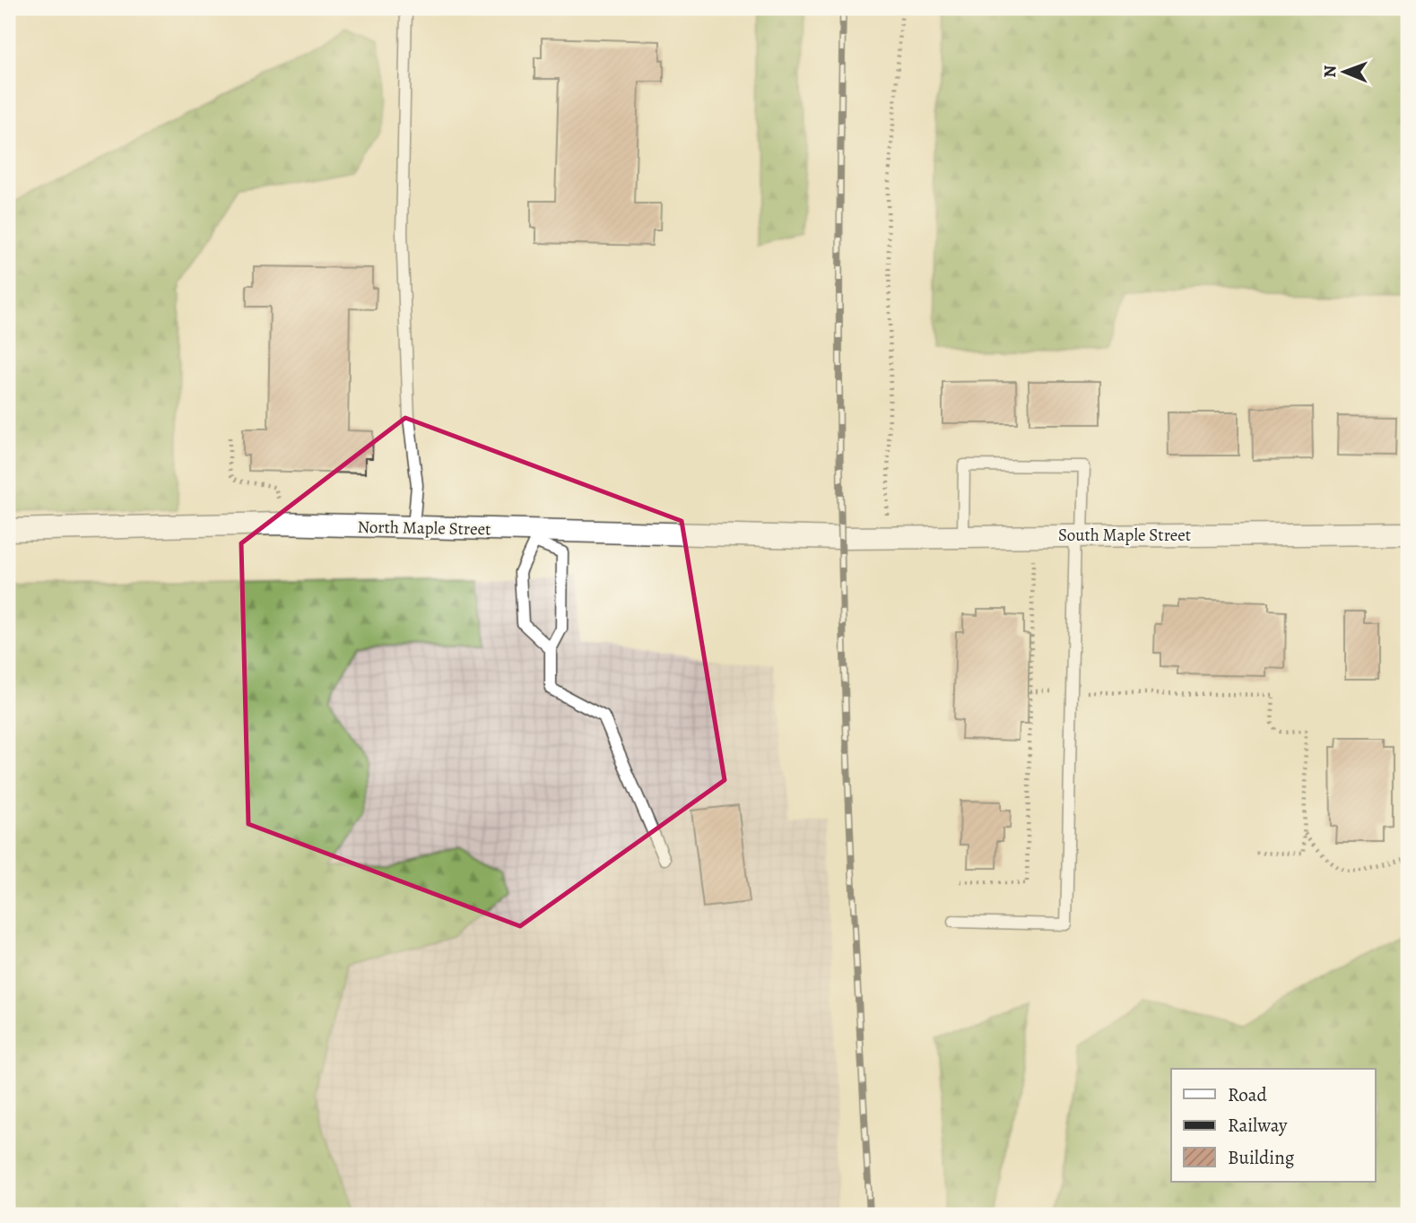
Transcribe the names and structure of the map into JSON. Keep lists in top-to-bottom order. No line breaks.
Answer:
{"streets":{"street":["North Maple Street","South Maple Street"]},"crossings":[["North Maple Street","South Maple Street"]],"legend":["Road","Railway","Building"],"north":"left"}
